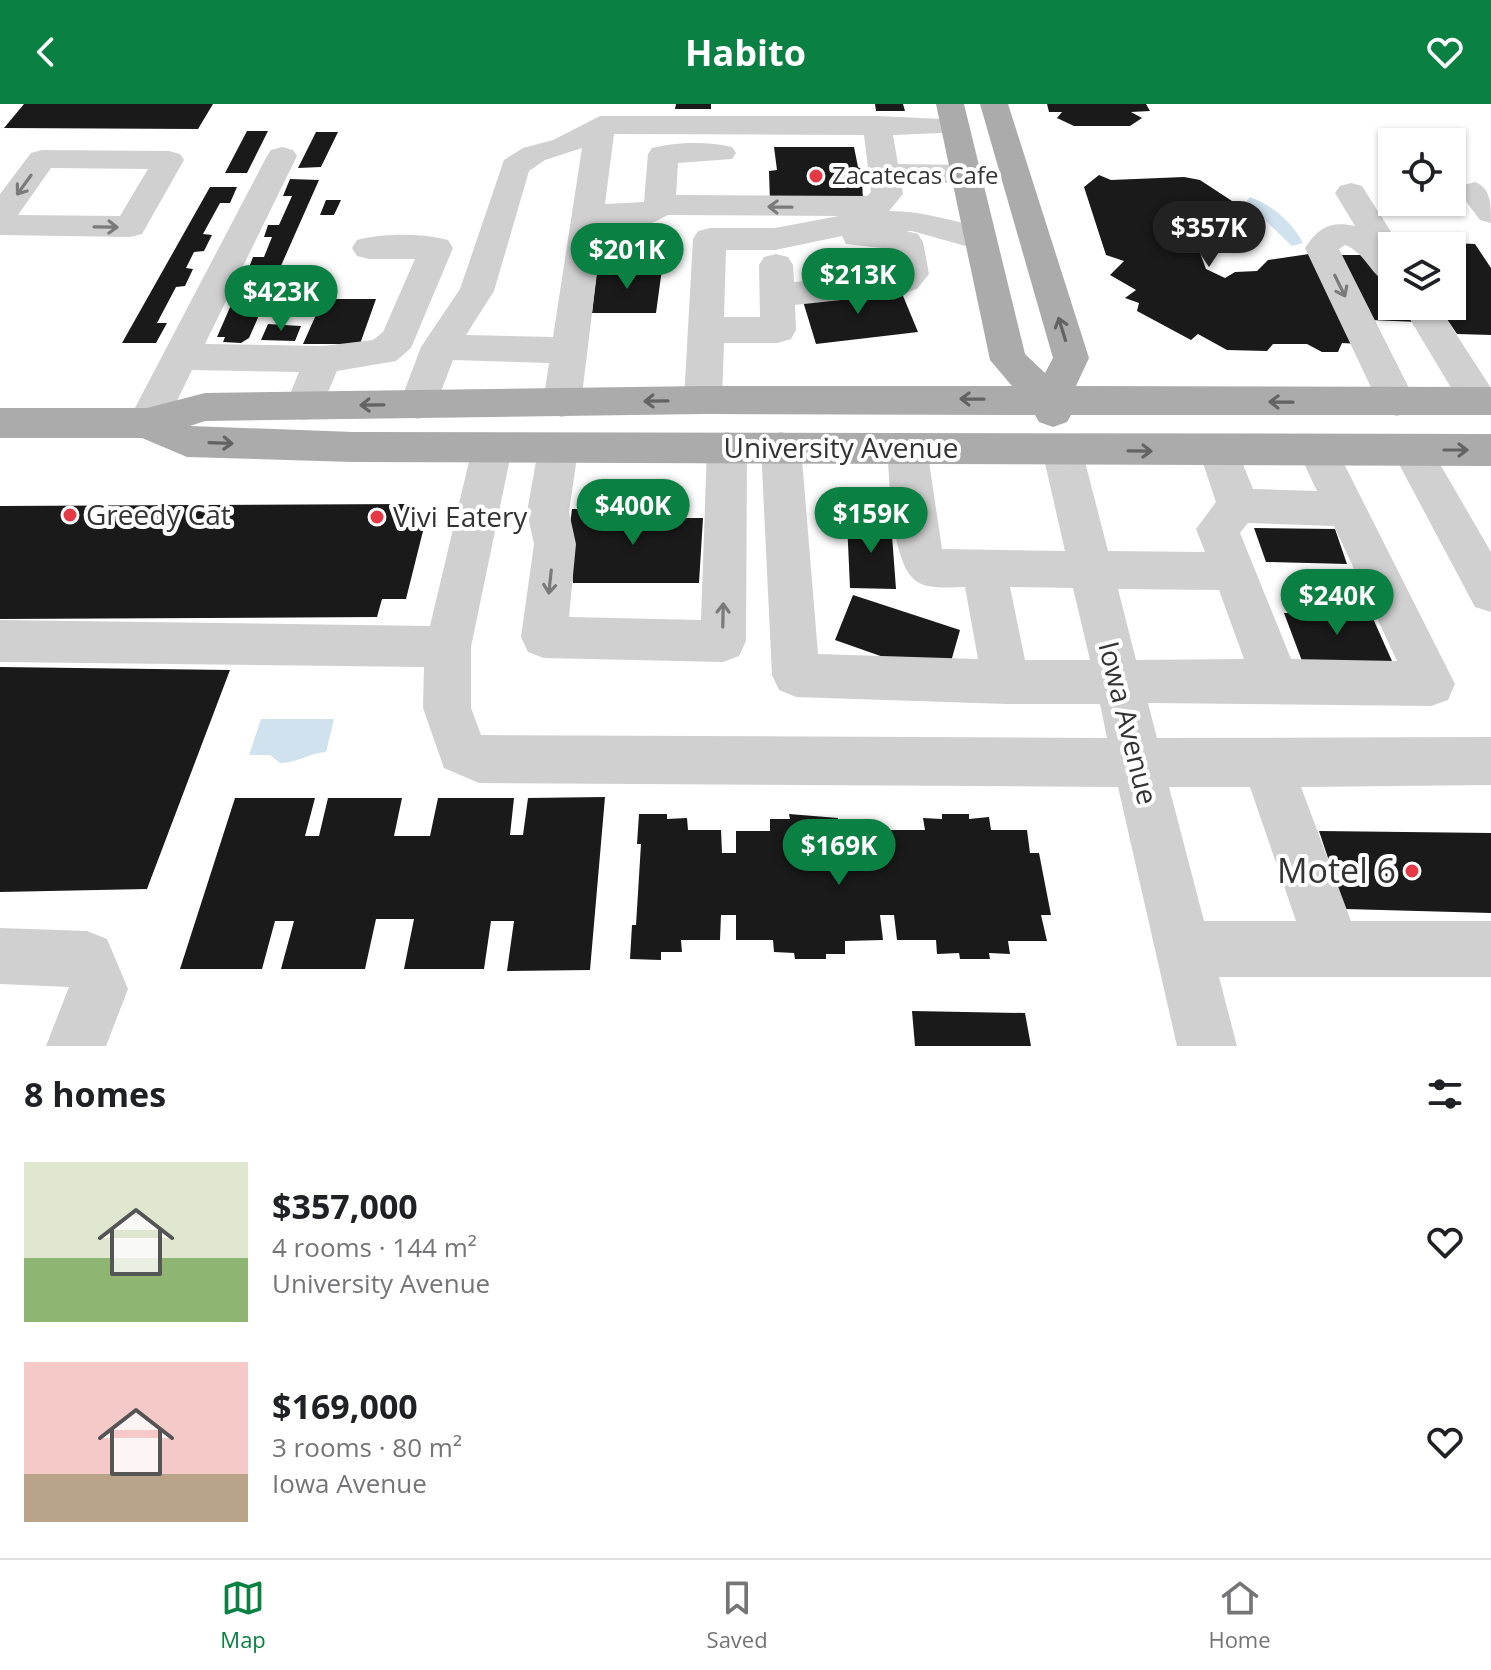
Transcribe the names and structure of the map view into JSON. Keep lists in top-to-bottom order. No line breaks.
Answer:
{"streets":{"main road":["University Avenue","Iowa Avenue"]},"crossings":[["University Avenue","Iowa Avenue"]],"places":["Zacatecas Cafe","Greedy Cat","Vivi Eatery","Motel 6"],"page":{"header":"Habito","price":["$357K","$201K","$213K","$423K","$400K","$159K","$240K","$169K"],"heading":"8 homes","list":[{"name":"$357,000","note":"4 rooms · 144 m² · University Avenue"},{"name":"$169,000","note":"3 rooms · 80 m² · Iowa Avenue"}],"tabs":["Map","Saved","Home"]}}
